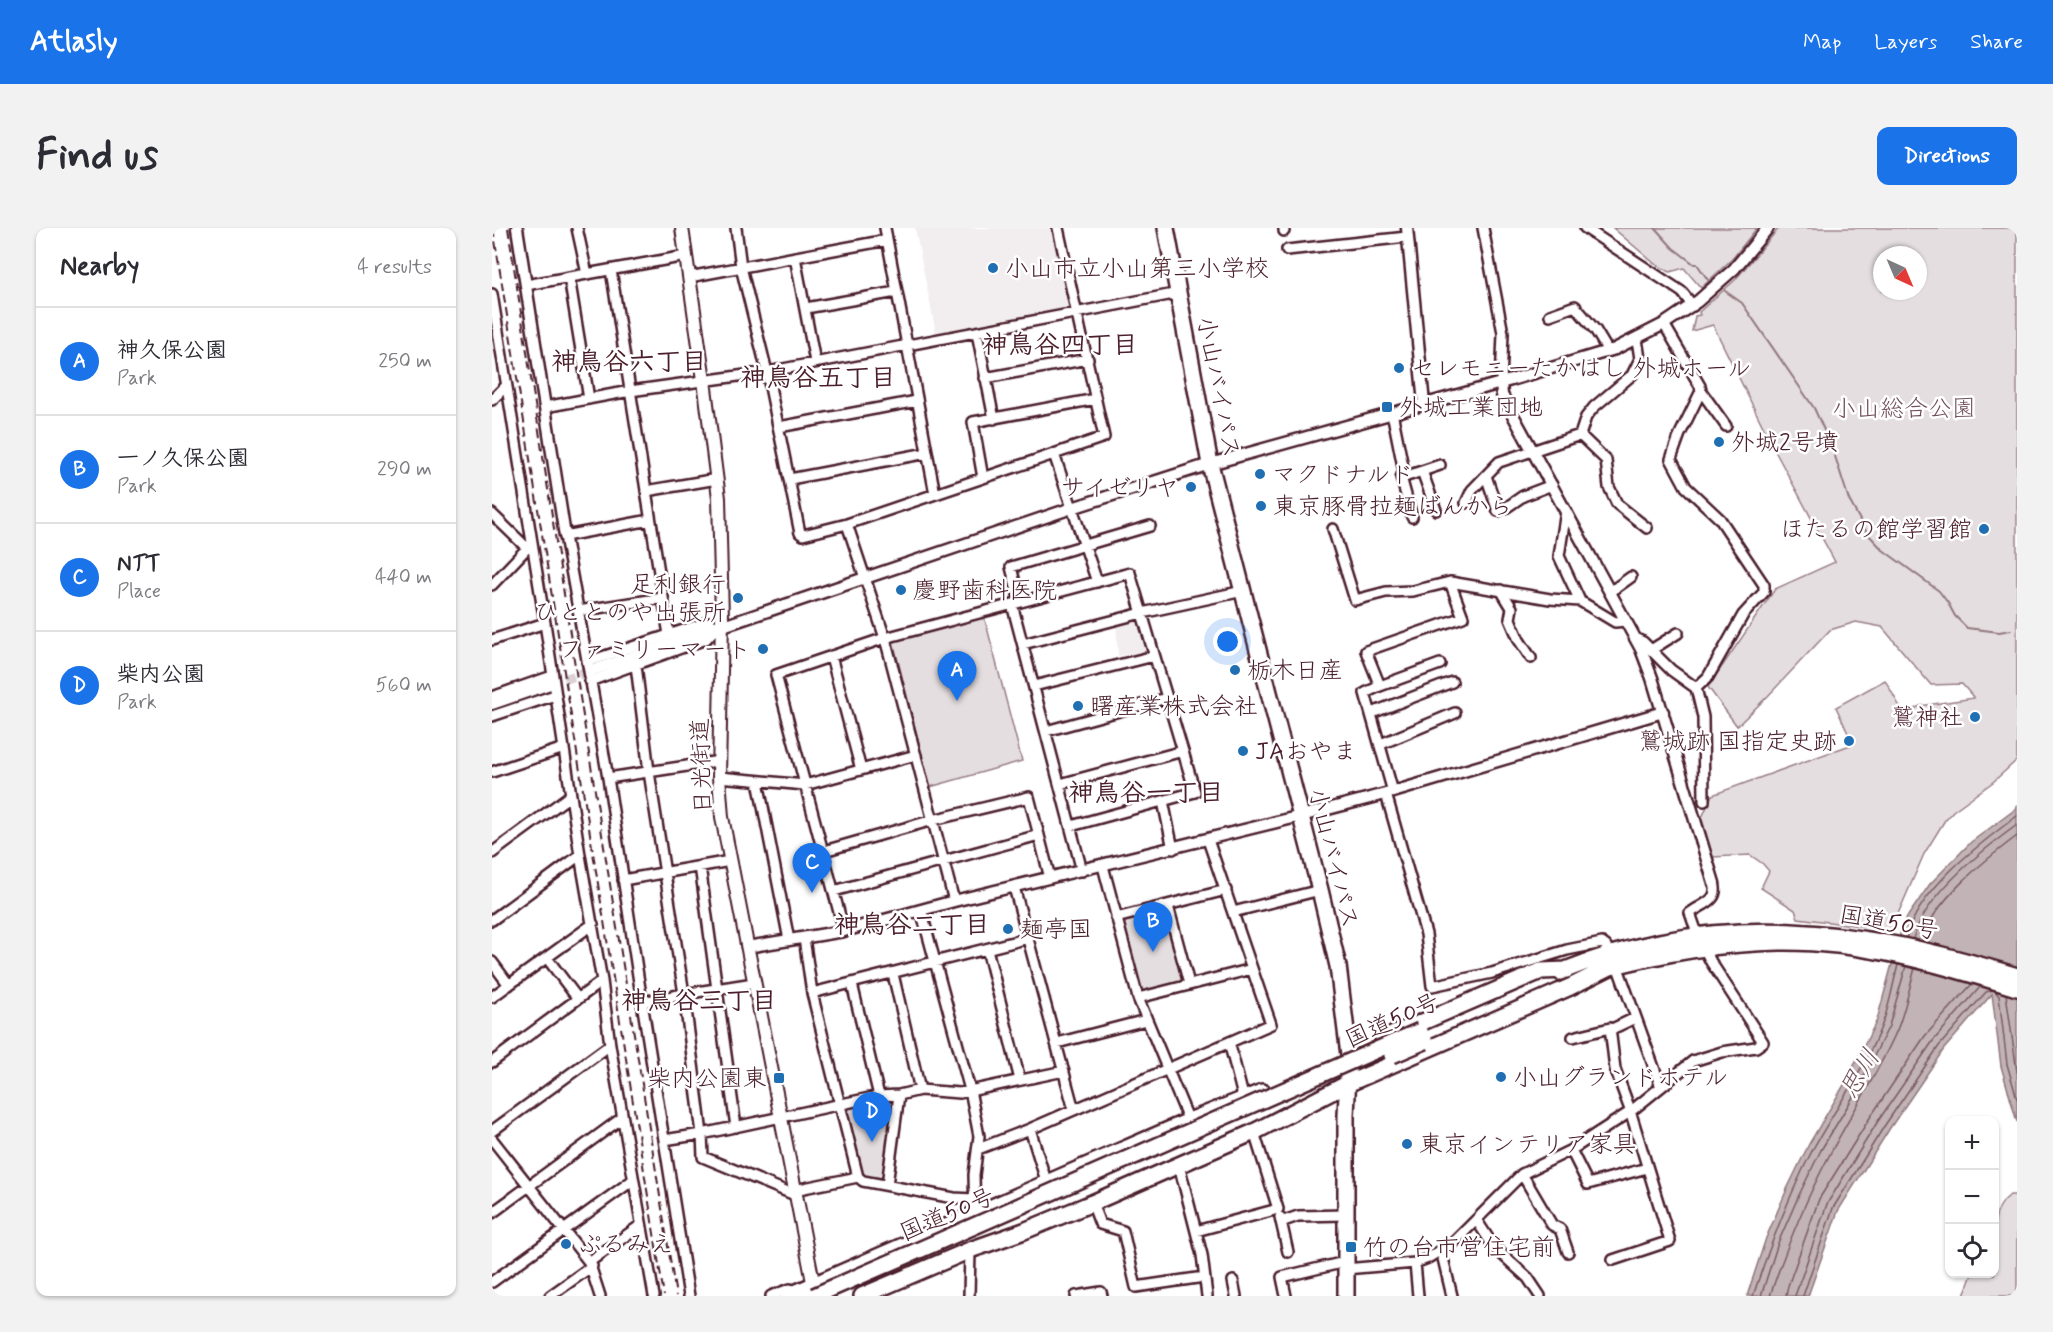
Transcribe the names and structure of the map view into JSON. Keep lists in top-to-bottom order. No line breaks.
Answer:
{"streets":{"highway":["小山バイパス","国道50号"],"main road":["日光街道"]},"crossings":[["日光街道","国道50号"]],"districts":["神鳥谷四丁目","神鳥谷六丁目","神鳥谷五丁目","神鳥谷一丁目","神鳥谷二丁目","神鳥谷三丁目"],"water":["思川"],"parks":["小山総合公園"],"places":{"other":["小山市立小山第三小学校","セレモニーたかはし 外城ホール","外城2号墳","マクドナルド","サイゼリヤ","東京豚骨拉麺ばんから","ほたるの館学習館","慶野歯科医院","足利銀行 ひととのや出張所","ファミリーマート","栃木日産","曙産業株式会社","鷲神社","鷲城跡 国指定史跡","JAおやま","麺亭国","小山グランドホテル","東京インテリア家具","ぷるみえ"],"transit":["外城工業団地","柴内公園東","竹の台市営住宅前"]},"north":"bottom right","page":{"header":"Atlasly","nav":["Map","Layers","Share"],"buttons":"Directions","title":"Find us","heading":["Nearby","4 results"],"list":[{"mark":"A","name":"神久保公園","note":"Park","value":"250 m"},{"mark":"B","name":"一ノ久保公園","note":"Park","value":"290 m"},{"mark":"C","name":"NTT","note":"Place","value":"440 m"},{"mark":"D","name":"柴内公園","note":"Park","value":"560 m"}],"pins":["A","C","B","D"],"map_buttons":["+","−"]}}
